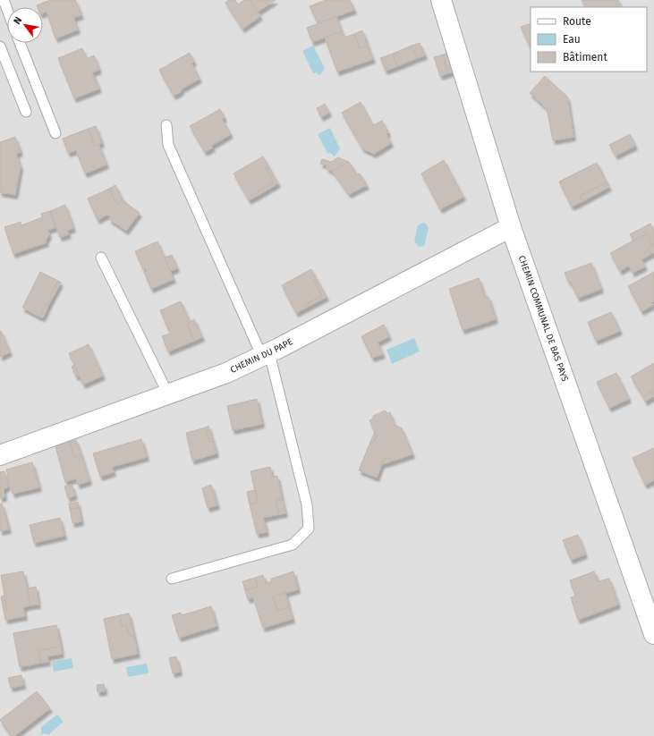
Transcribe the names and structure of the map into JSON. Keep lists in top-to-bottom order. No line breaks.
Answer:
{"streets":{"street":["CHEMIN COMMUNAL DE BAS PAYS","CHEMIN DU PAPE"]},"crossings":[["CHEMIN COMMUNAL DE BAS PAYS","CHEMIN DU PAPE"]],"legend":["Route","Eau","Bâtiment"],"north":"top left"}
